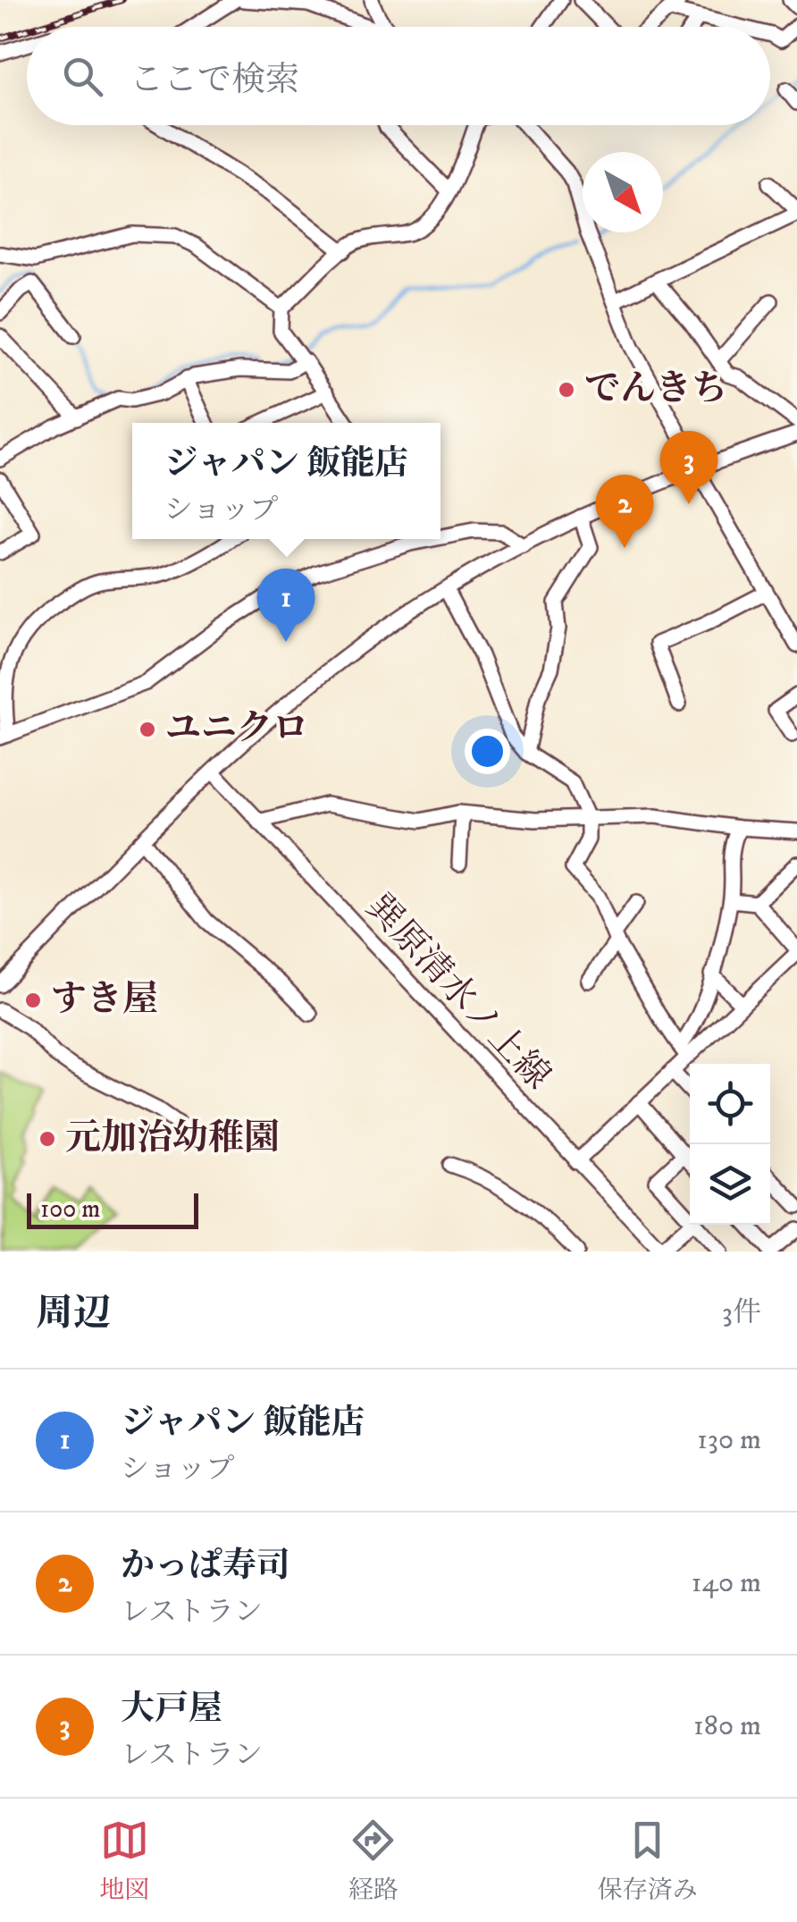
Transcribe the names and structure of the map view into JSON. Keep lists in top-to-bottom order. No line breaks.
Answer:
{"streets":{"street":["巽原清水ノ上線"]},"places":["でんきち","ユニクロ","すき屋","元加治幼稚園"],"scale_bar":"100 m","north":"bottom right","page":{"search":"ここで検索","popup":["ジャパン 飯能店","ショップ"],"pins":["3","2","1"],"scale":"100 m","heading":["周辺","3件"],"list":[{"mark":"1","name":"ジャパン 飯能店","note":"ショップ","value":"130 m"},{"mark":"2","name":"かっぱ寿司","note":"レストラン","value":"140 m"},{"mark":"3","name":"大戸屋","note":"レストラン","value":"180 m"}],"nav":["地図","経路","保存済み"]}}
